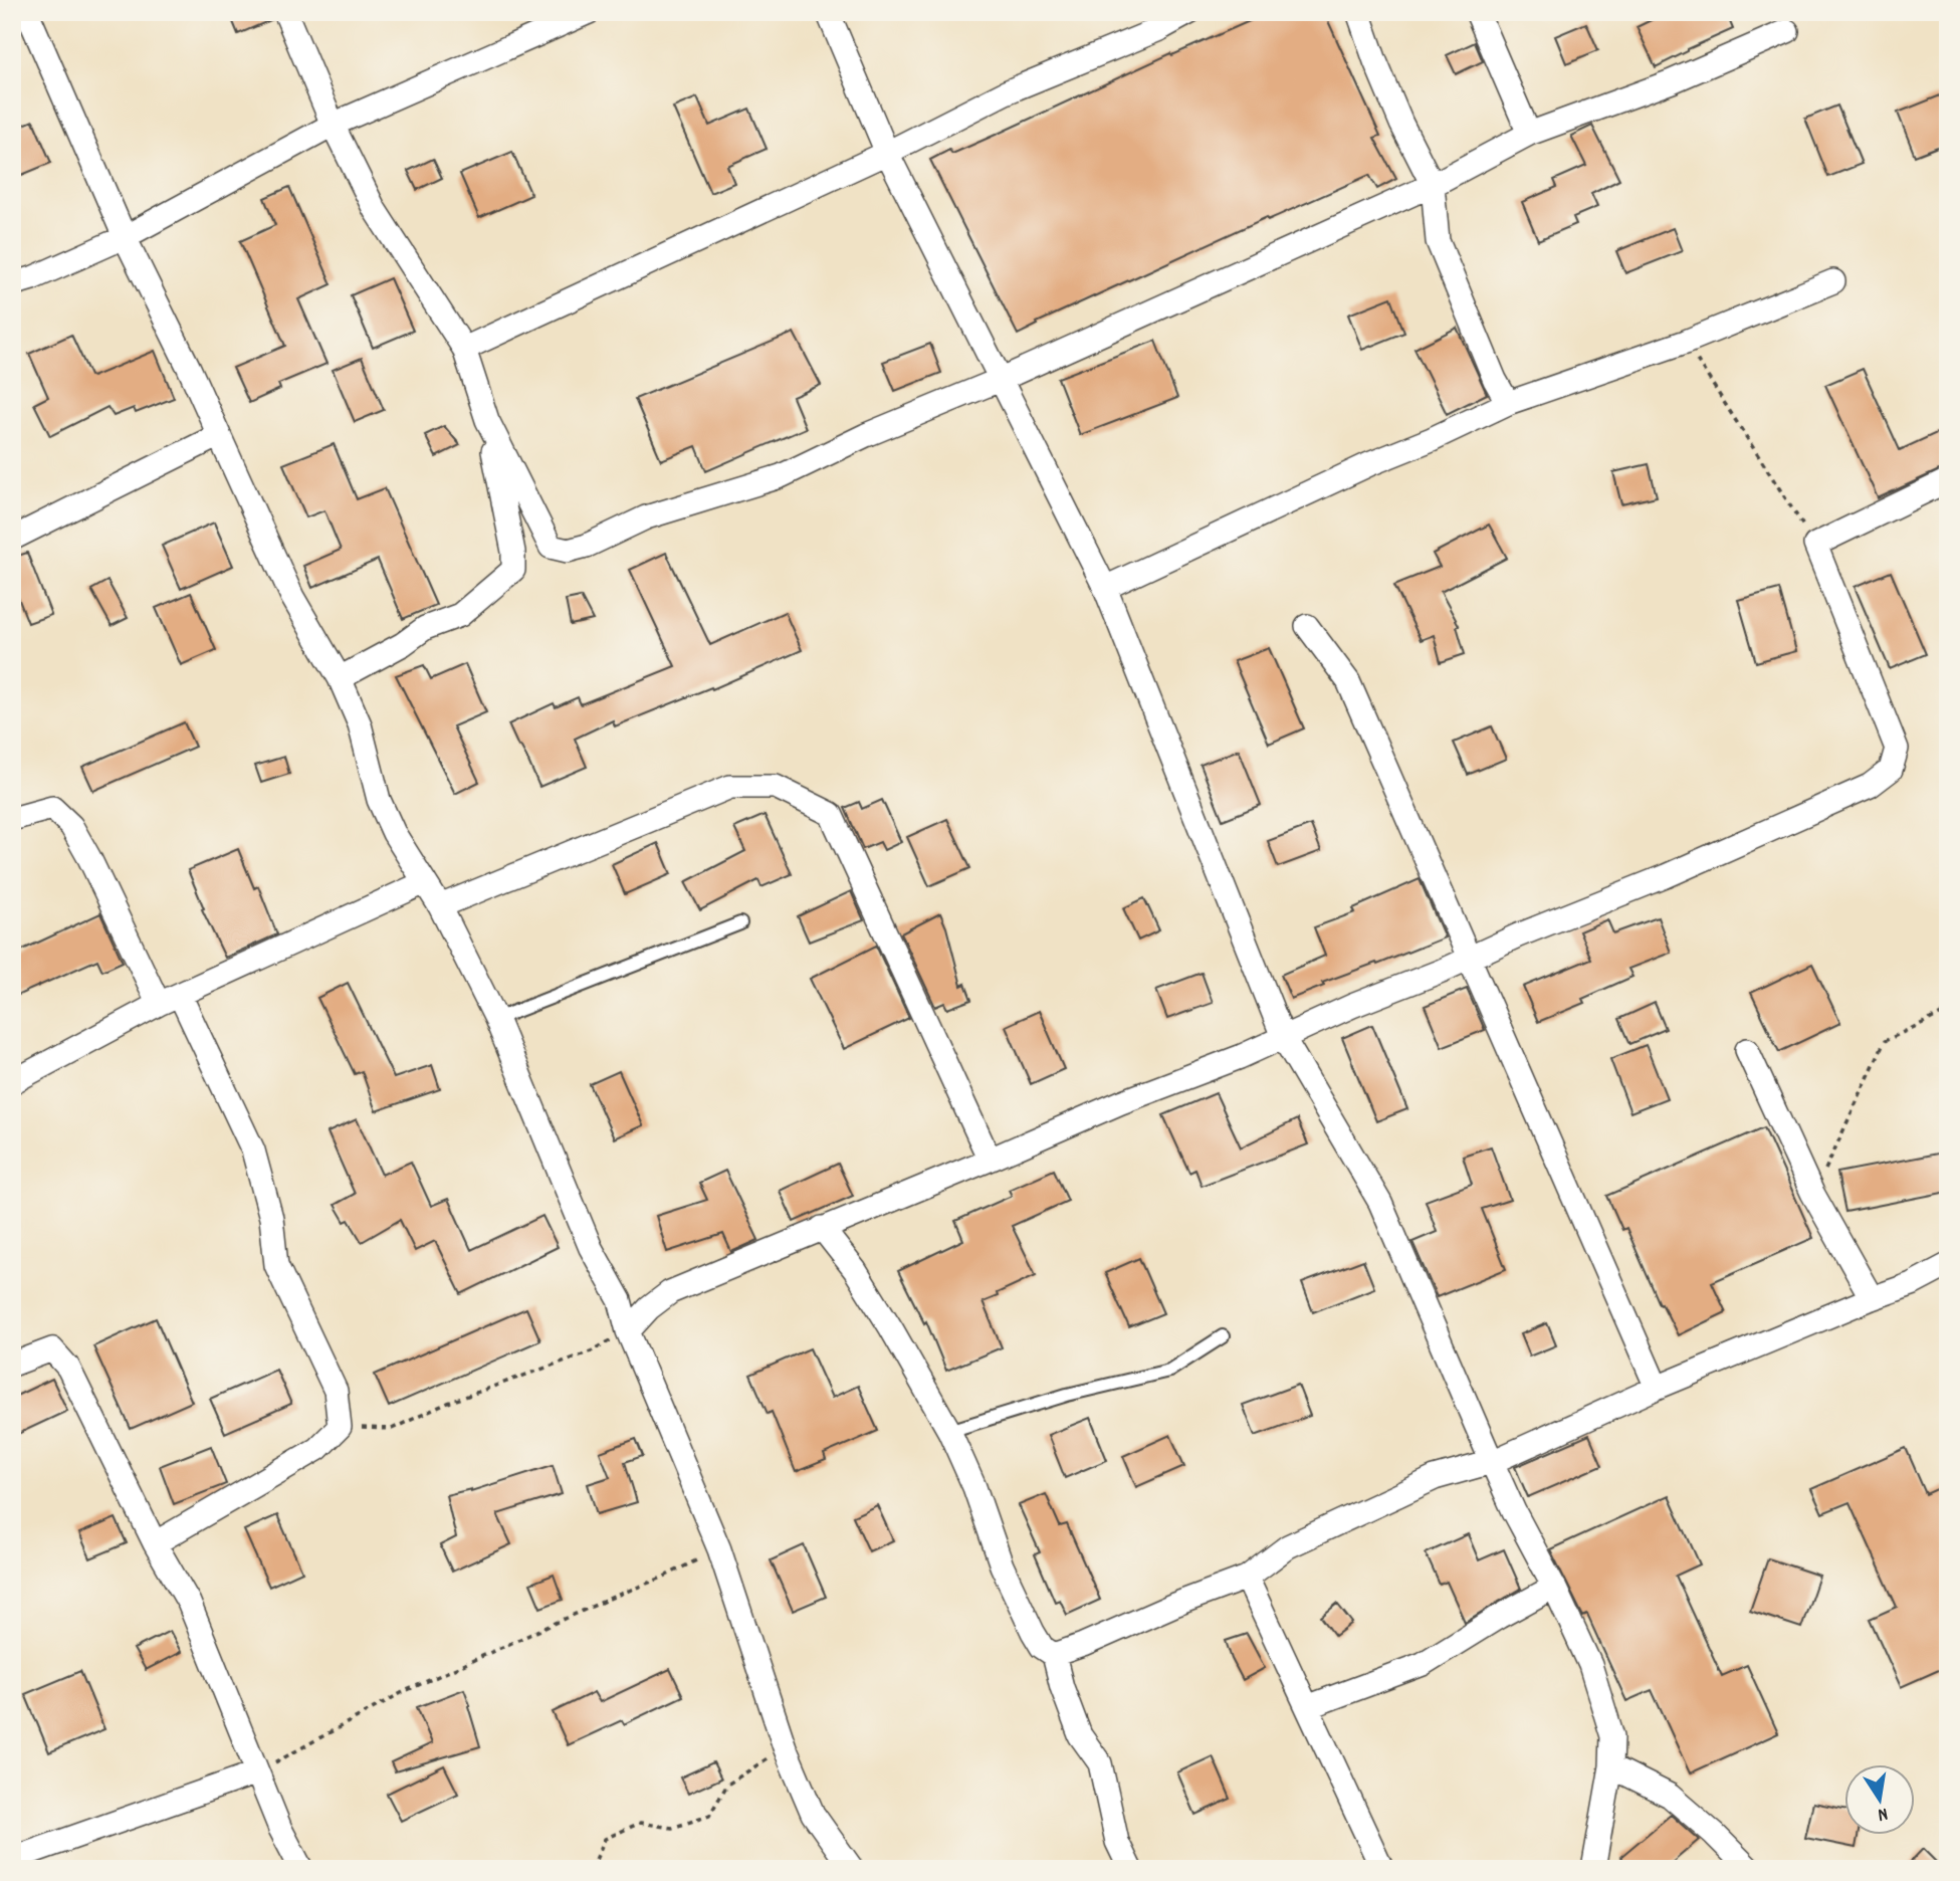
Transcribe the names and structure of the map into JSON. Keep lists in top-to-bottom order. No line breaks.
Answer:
{"north":"bottom"}
